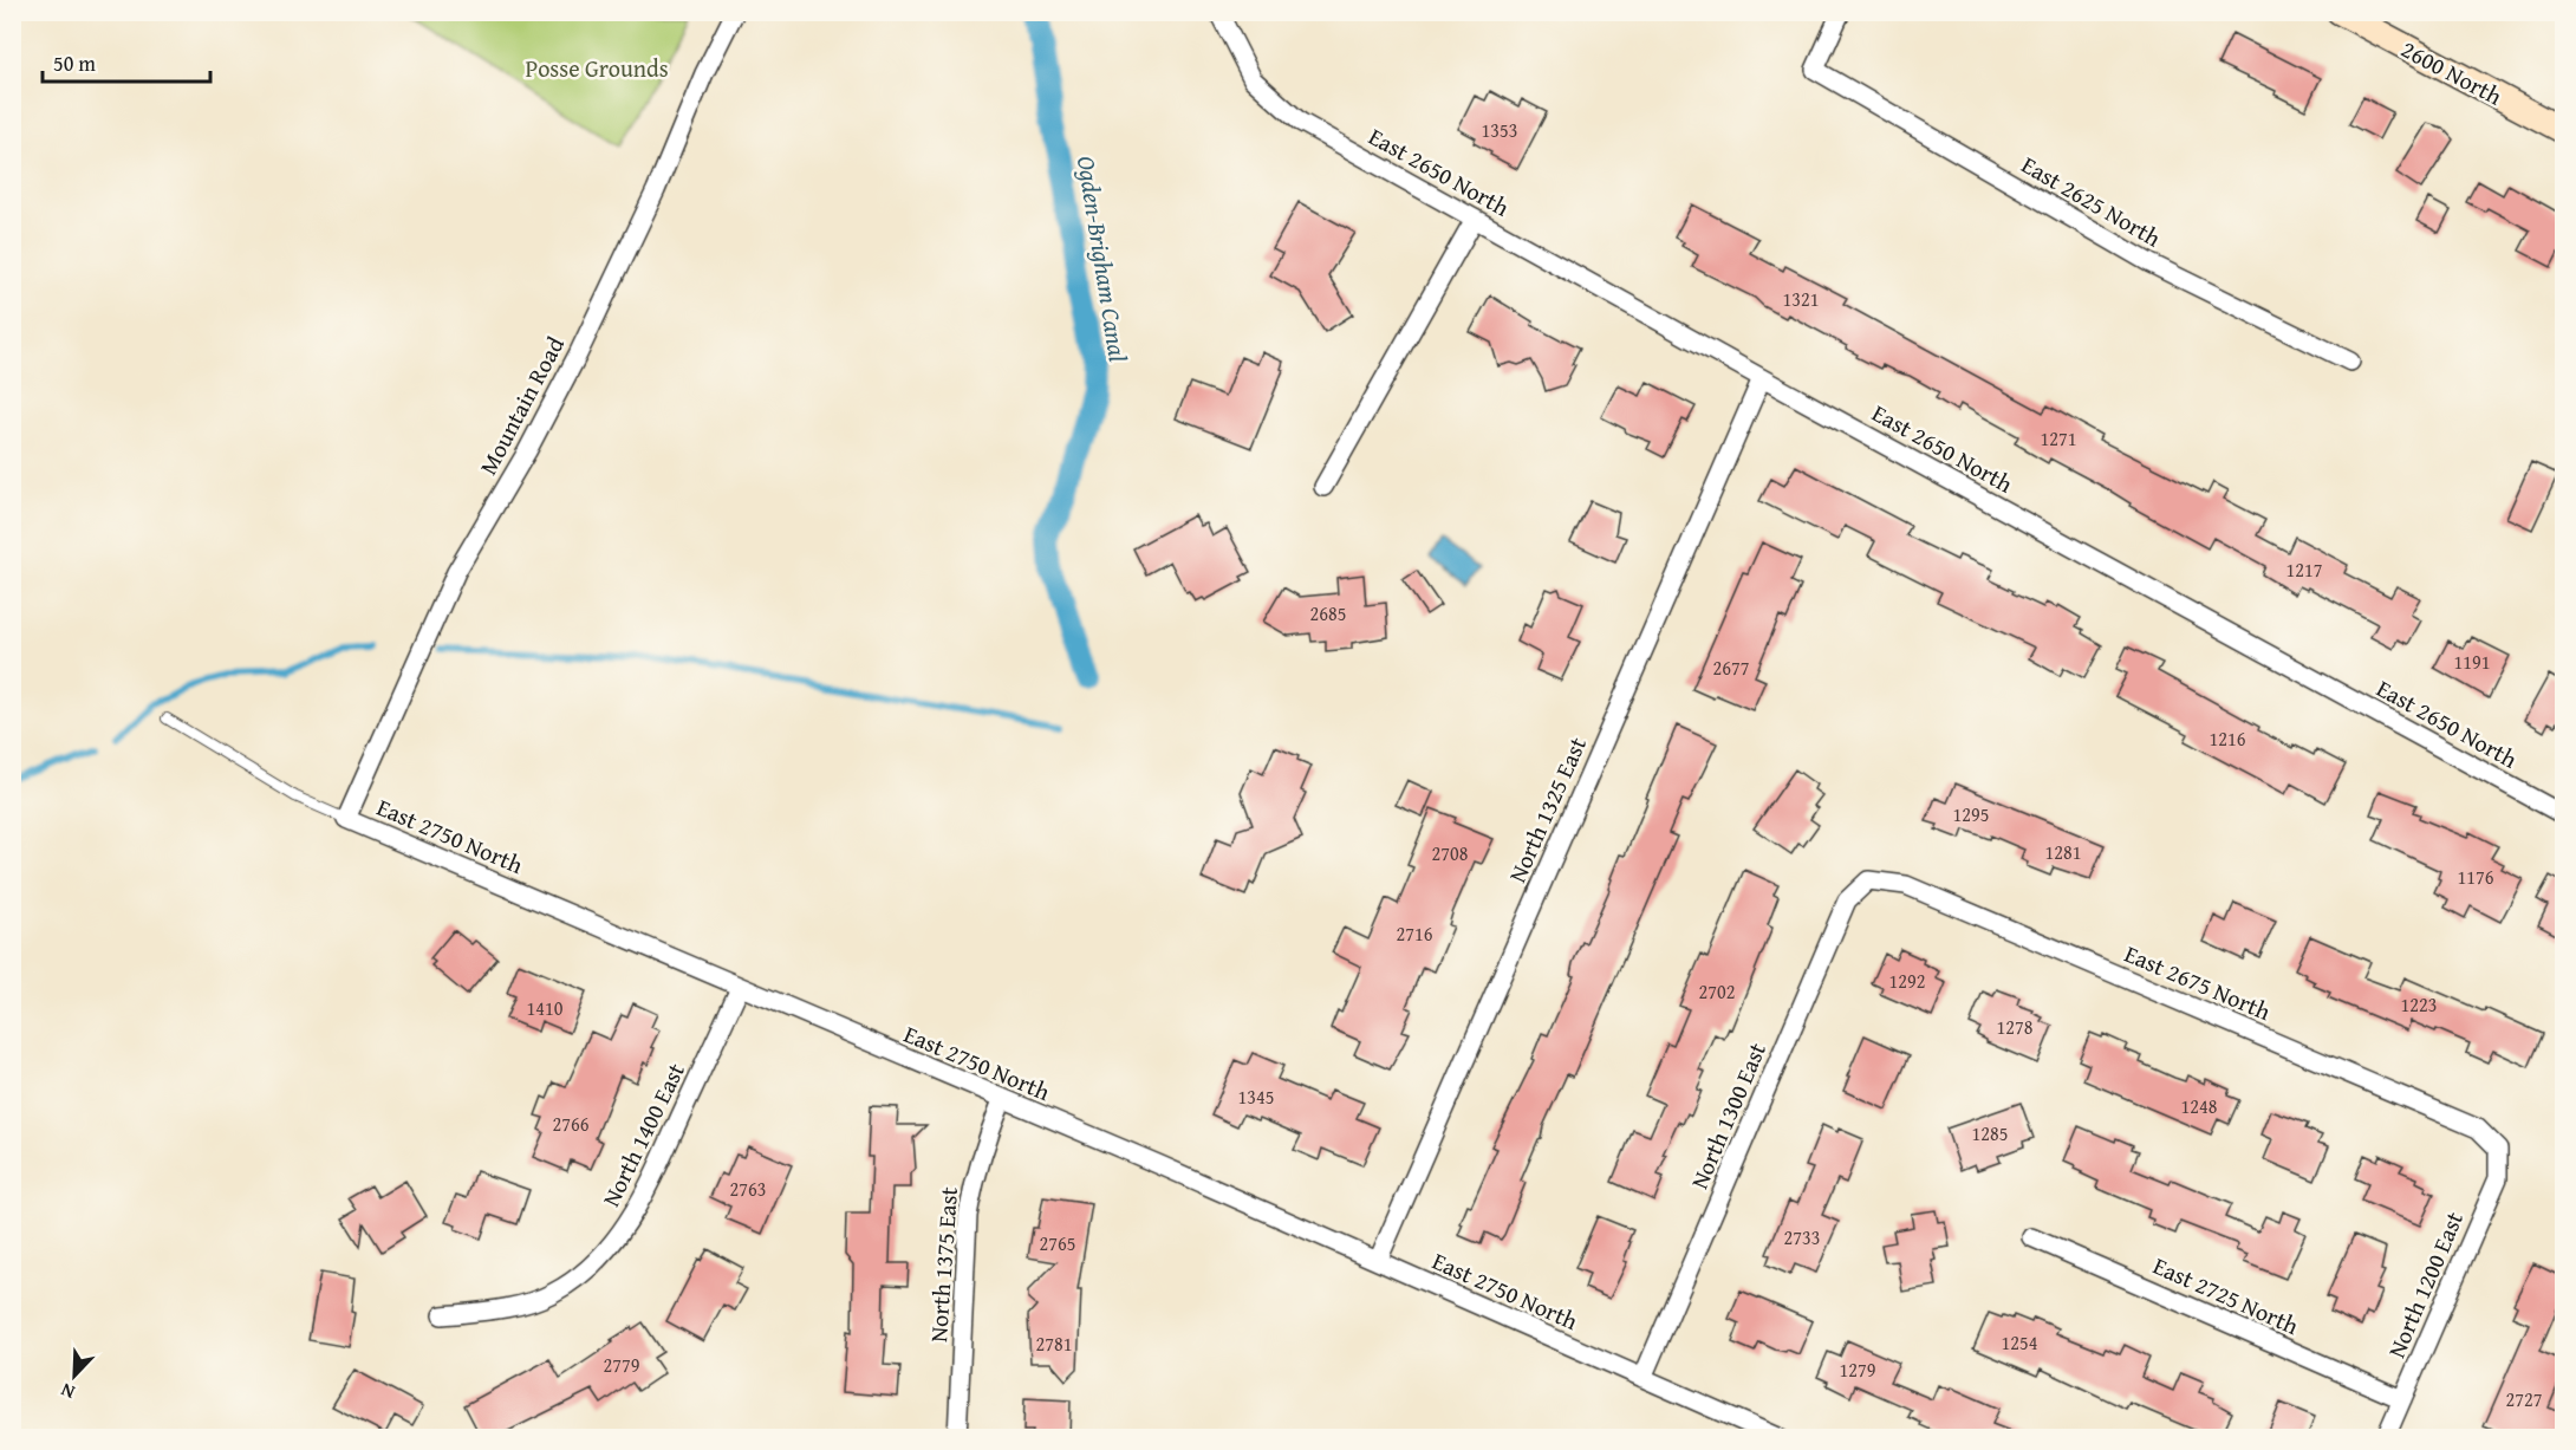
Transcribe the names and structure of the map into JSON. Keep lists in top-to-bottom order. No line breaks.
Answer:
{"streets":{"street":["2600 North","East 2650 North","East 2625 North","Mountain Road","North 1325 East","East 2750 North","East 2675 North","North 1300 East","North 1400 East","North 1375 East","North 1200 East","East 2725 North"]},"crossings":[["East 2650 North","North 1325 East"],["Mountain Road","East 2750 North"],["North 1325 East","East 2750 North"],["East 2750 North","North 1300 East"],["East 2750 North","North 1400 East"],["East 2750 North","North 1375 East"],["East 2675 North","North 1300 East"],["East 2675 North","North 1200 East"],["North 1200 East","East 2725 North"]],"water":["Ogden-Brigham Canal"],"parks":["Posse Grounds"],"house_numbers":["1353","1321","1271","1217","2685","1191","2677","1216","1295","1281","2708","1176","2716","1292","2702","1223","1410","1278","1345","1248","2766","1285","2763","2733","2765","1254","2781","2779","1279","2727"],"scale_bar":"50 m","north":"bottom left"}
